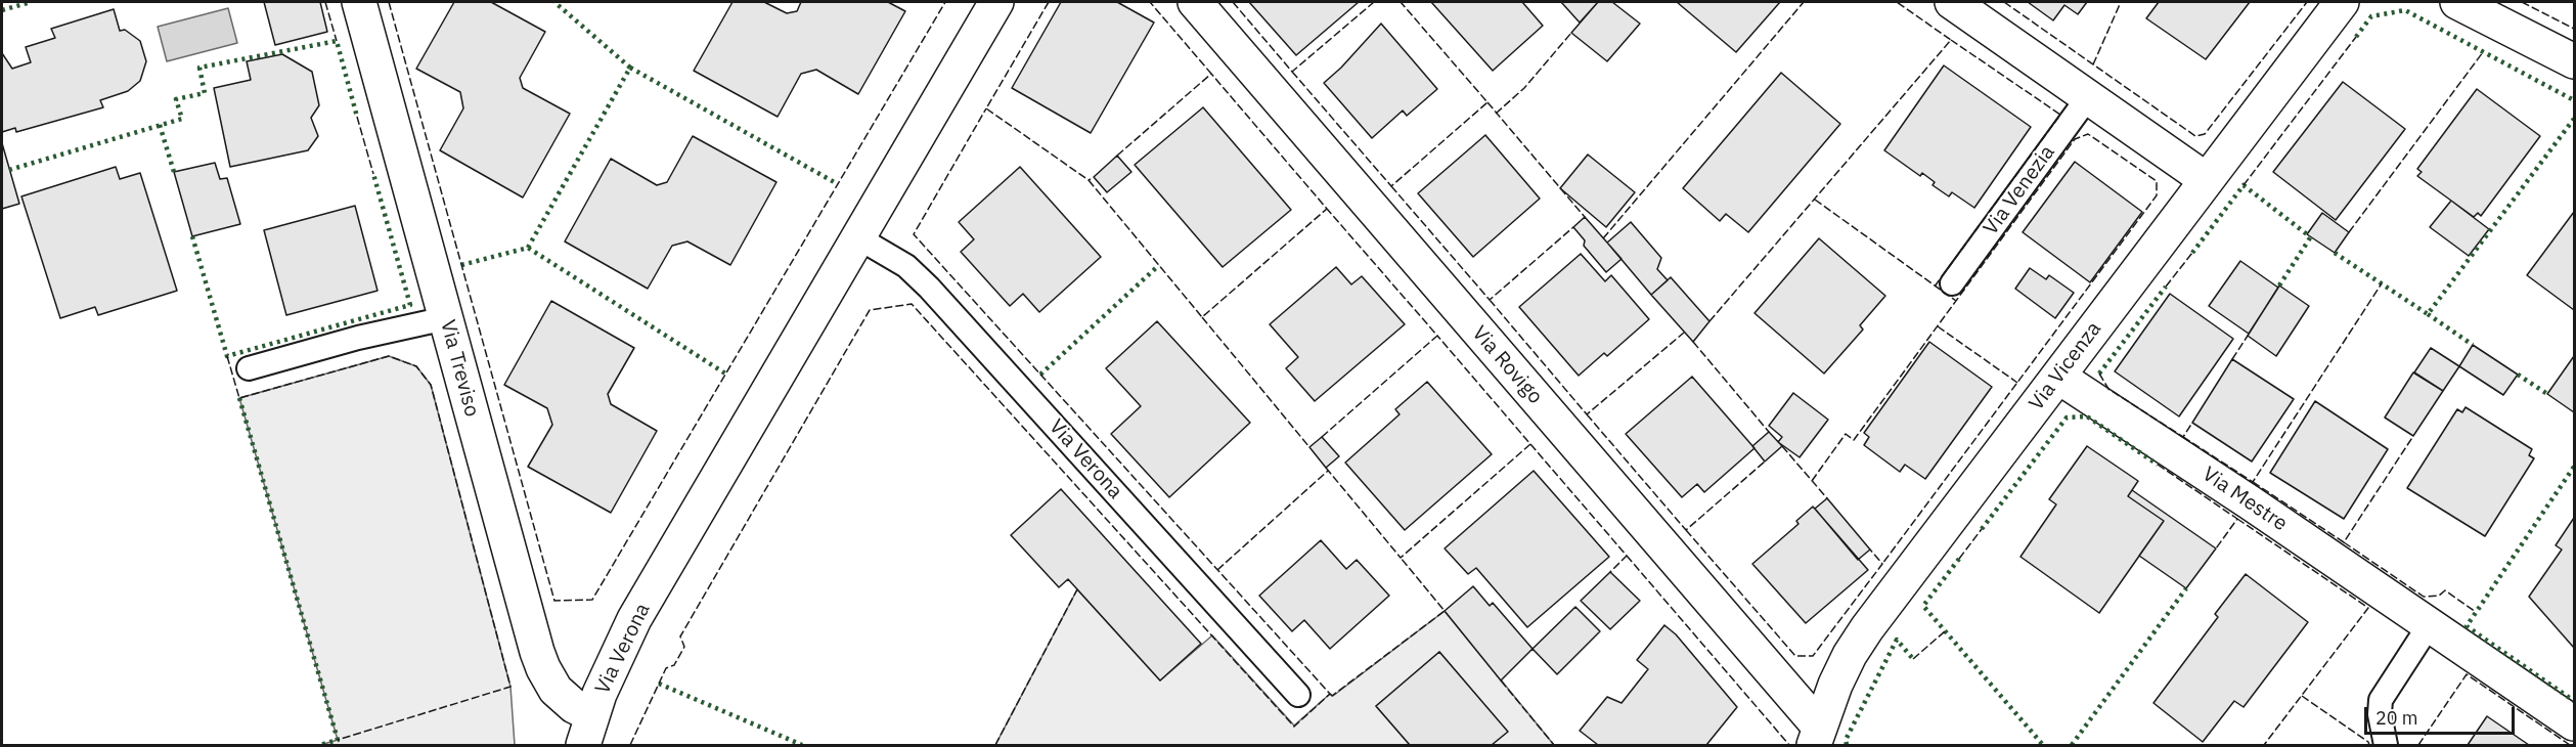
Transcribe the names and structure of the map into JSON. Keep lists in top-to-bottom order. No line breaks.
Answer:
{"streets":{"street":["Via Rovigo","Via Vicenza","Via Treviso","Via Verona","Via Mestre"],"lane":["Via Venezia"]},"crossings":[["Via Rovigo","Via Vicenza"],["Via Vicenza","Via Mestre"],["Via Treviso","Via Verona"]],"scale_bar":"20 m"}
